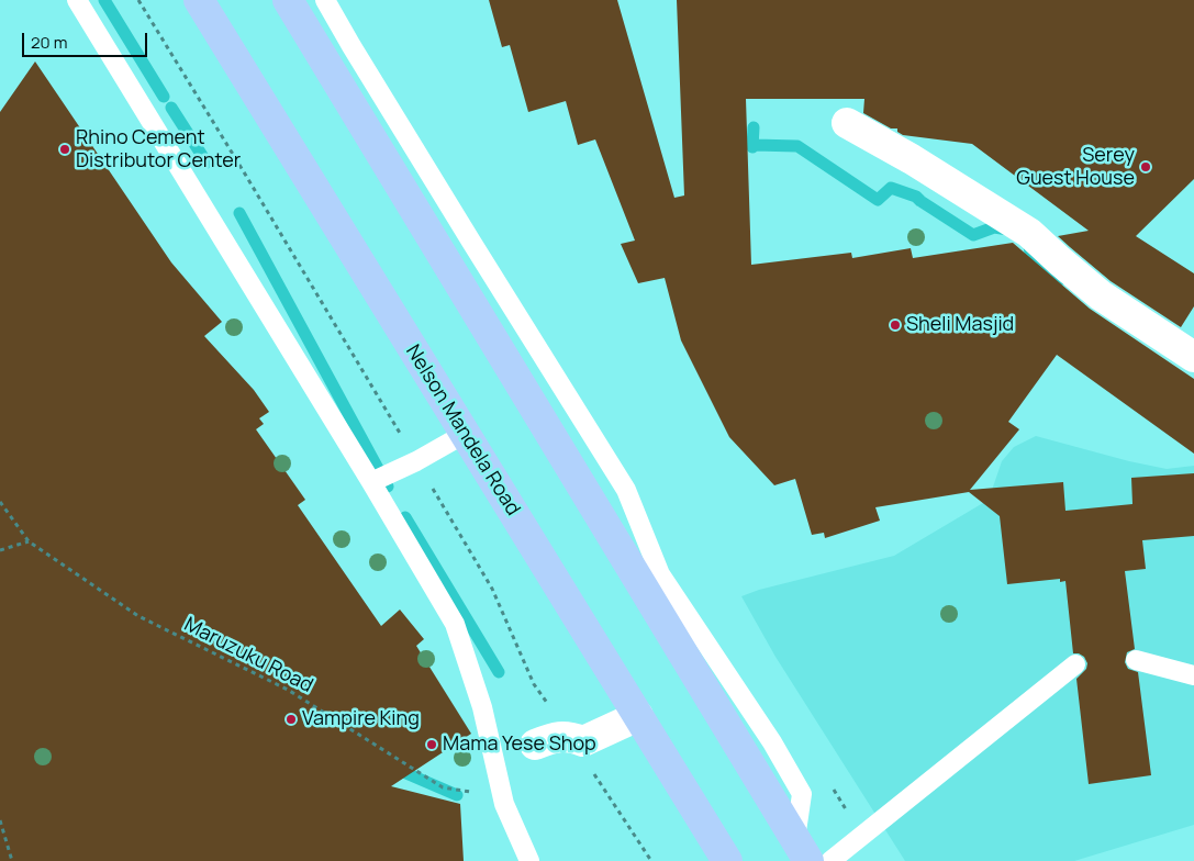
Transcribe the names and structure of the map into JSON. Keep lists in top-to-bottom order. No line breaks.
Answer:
{"streets":{"main road":["Nelson Mandela Road"],"path":["Maruzuku Road"]},"places":["Rhino Cement Distributor Center","Serey Guest House","Sheli Masjid","Vampire King","Mama Yese Shop"],"scale_bar":"20 m"}
